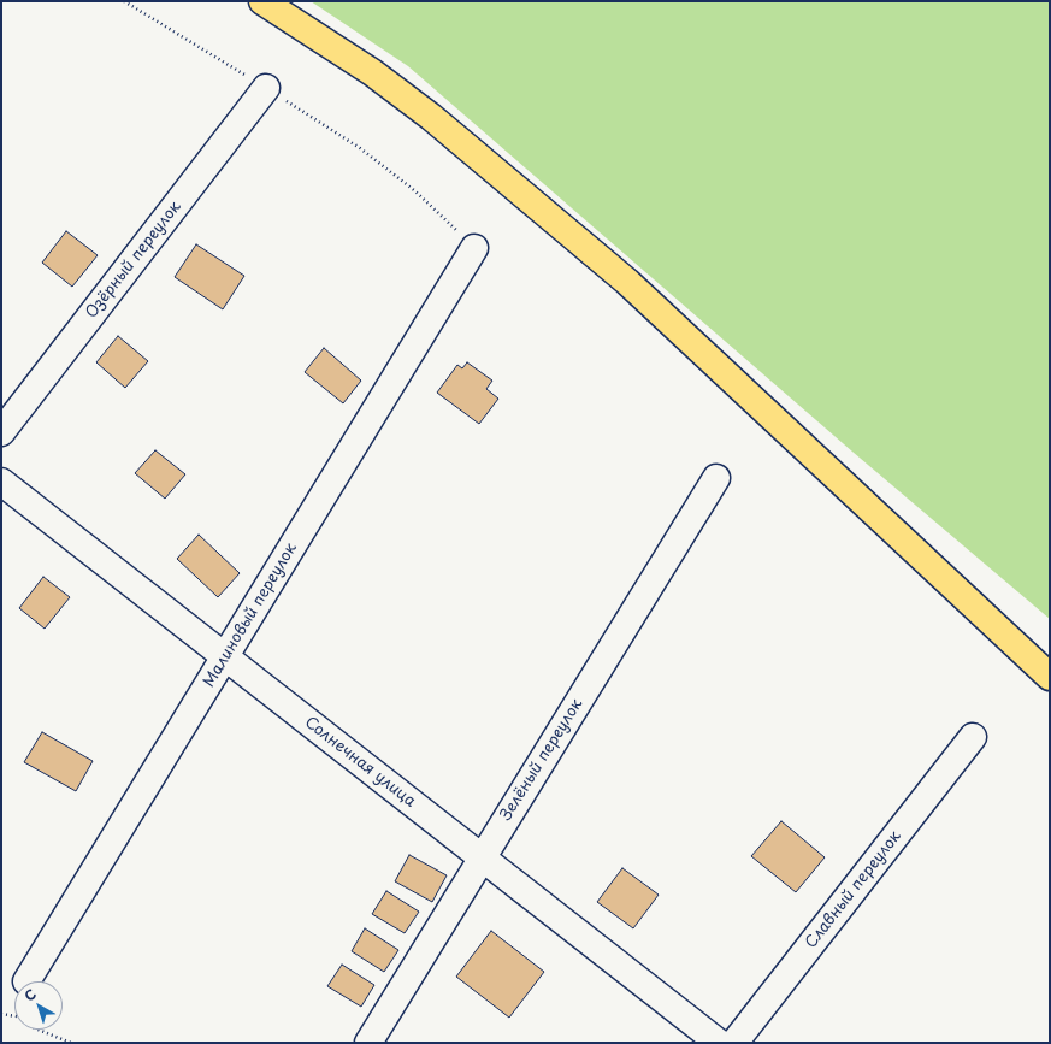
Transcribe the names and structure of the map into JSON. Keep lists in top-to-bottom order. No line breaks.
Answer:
{"streets":{"street":["Озёрный переулок","Малиновый переулок","Зелёный переулок","Солнечная улица","Славный переулок"]},"crossings":[["Малиновый переулок","Солнечная улица"],["Зелёный переулок","Солнечная улица"]],"north":"top left"}
